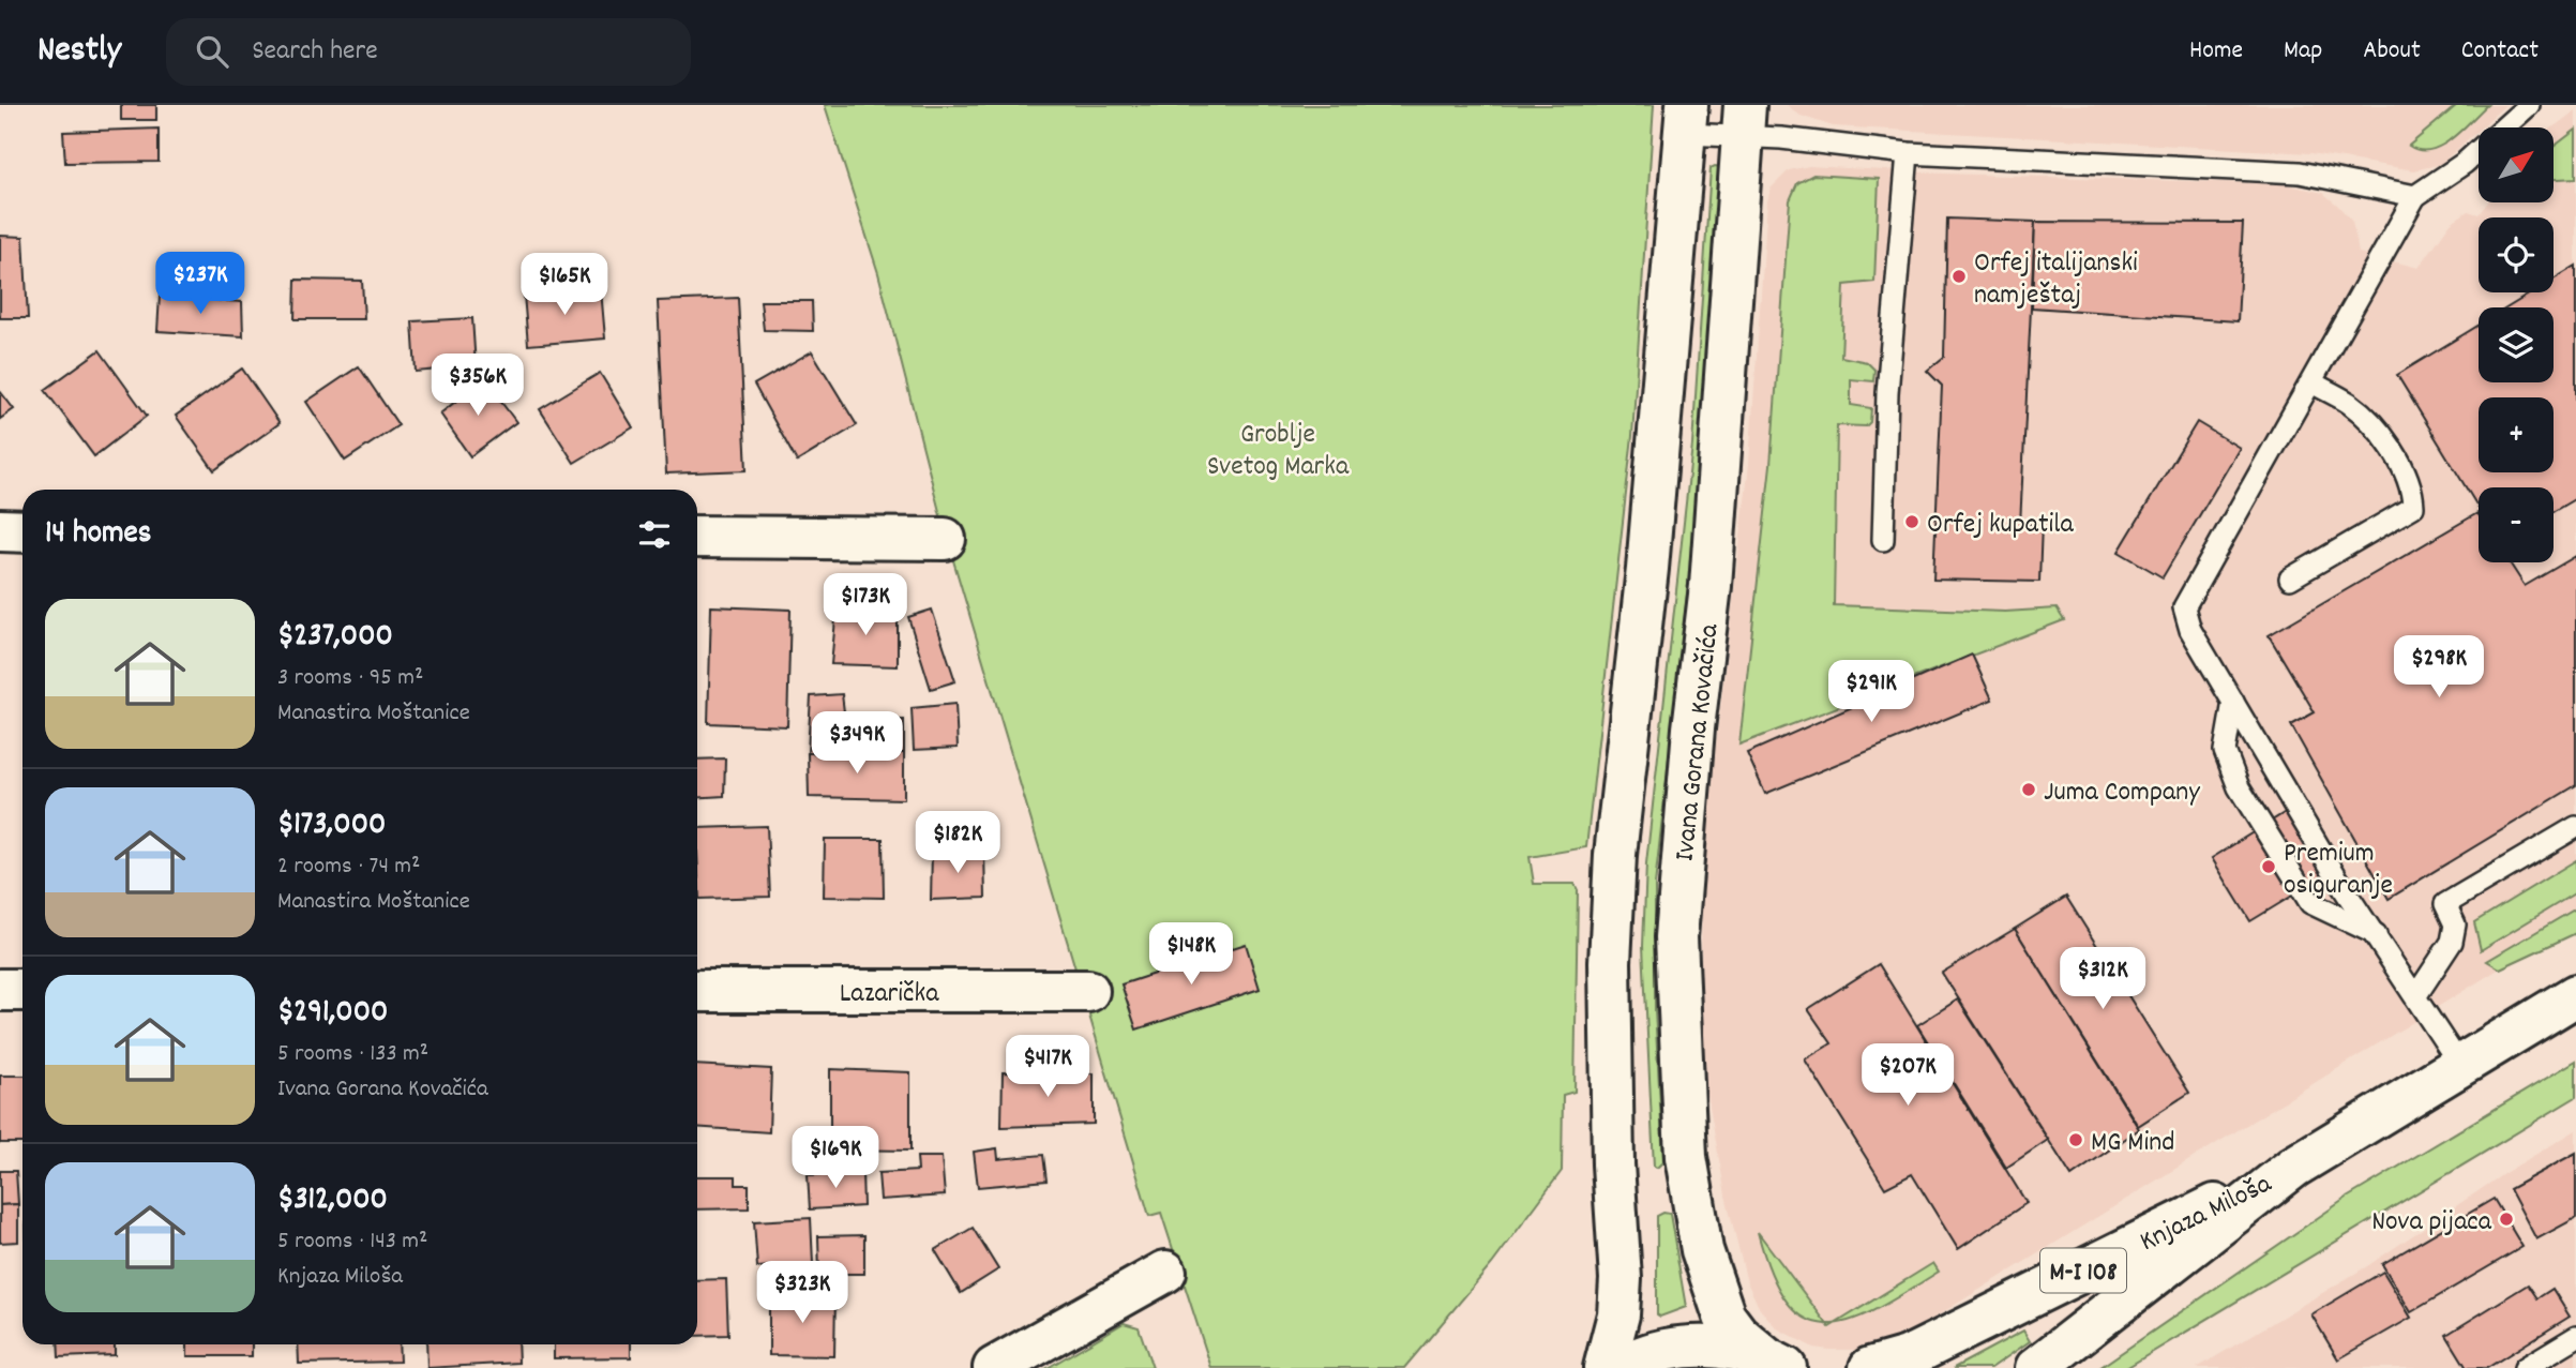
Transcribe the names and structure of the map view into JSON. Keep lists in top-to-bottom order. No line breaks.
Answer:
{"streets":{"main road":["Ivana Gorana Kovačića","Lazarička","Knjaza Miloša","M-I 108"]},"parks":["Groblje Svetog Marka"],"places":["Orfej italijanski namještaj","Orfej kupatila","Juma Company","Premium osiguranje","MG Mind","Nova pijaca"],"north":"top right","page":{"header":"Nestly","search":"Search here","nav":["Home","Map","About","Contact"],"map_buttons":["+","−"],"price":["$237K","$165K","$356K","$173K","$298K","$291K","$349K","$182K","$148K","$312K","$417K","$207K","$169K","$323K"],"heading":"14 homes","list":[{"name":"$237,000","note":"3 rooms · 95 m² · Manastira Moštanice"},{"name":"$173,000","note":"2 rooms · 74 m² · Manastira Moštanice"},{"name":"$291,000","note":"5 rooms · 133 m² · Ivana Gorana Kovačića"},{"name":"$312,000","note":"5 rooms · 143 m² · Knjaza Miloša"}]}}
